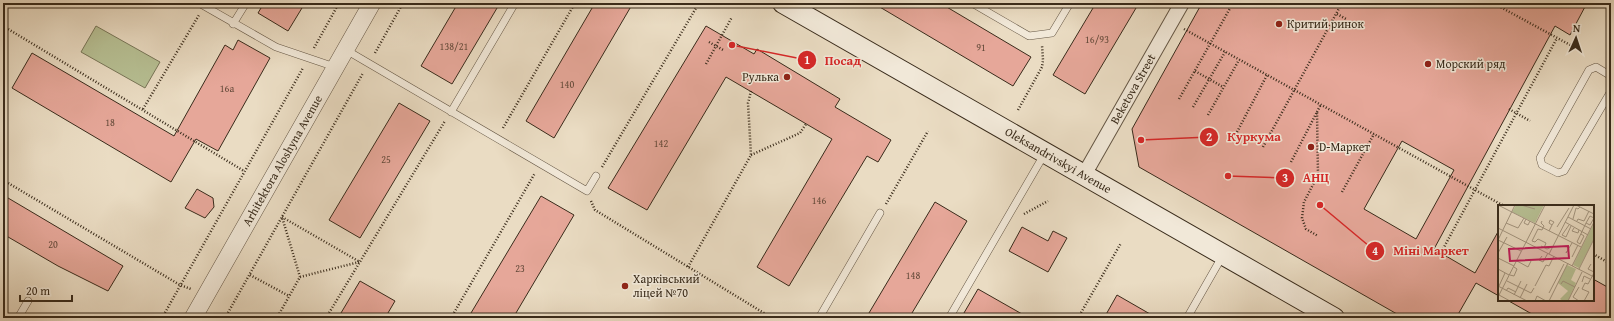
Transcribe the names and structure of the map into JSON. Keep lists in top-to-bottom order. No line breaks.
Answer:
{"streets":{"main road":["Oleksandrivskyi Avenue"],"street":["Beketova Street","Arhitektora Aloshyna Avenue"]},"crossings":[["Beketova Street","Oleksandrivskyi Avenue"]],"places":["Критий ринок","Посад","Морский ряд","Рулька","Куркума","D-Mаркет","АНЦ","Міні Маркет","Харківський ліцей №70"],"house_numbers":["16/93","138/21","91","140","16а","18","142","25","146","20","23","148"],"scale_bar":"20 m","north":"top"}
